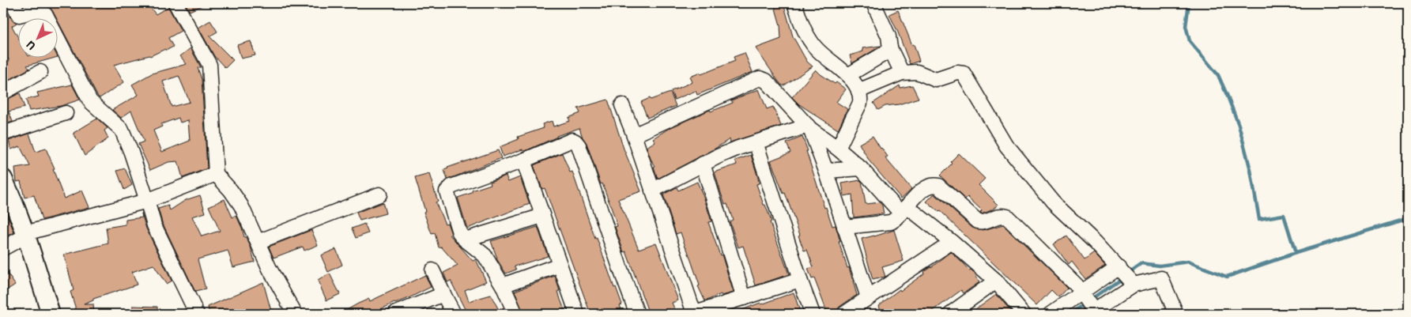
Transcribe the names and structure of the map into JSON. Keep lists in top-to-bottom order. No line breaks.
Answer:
{"north":"bottom left"}
